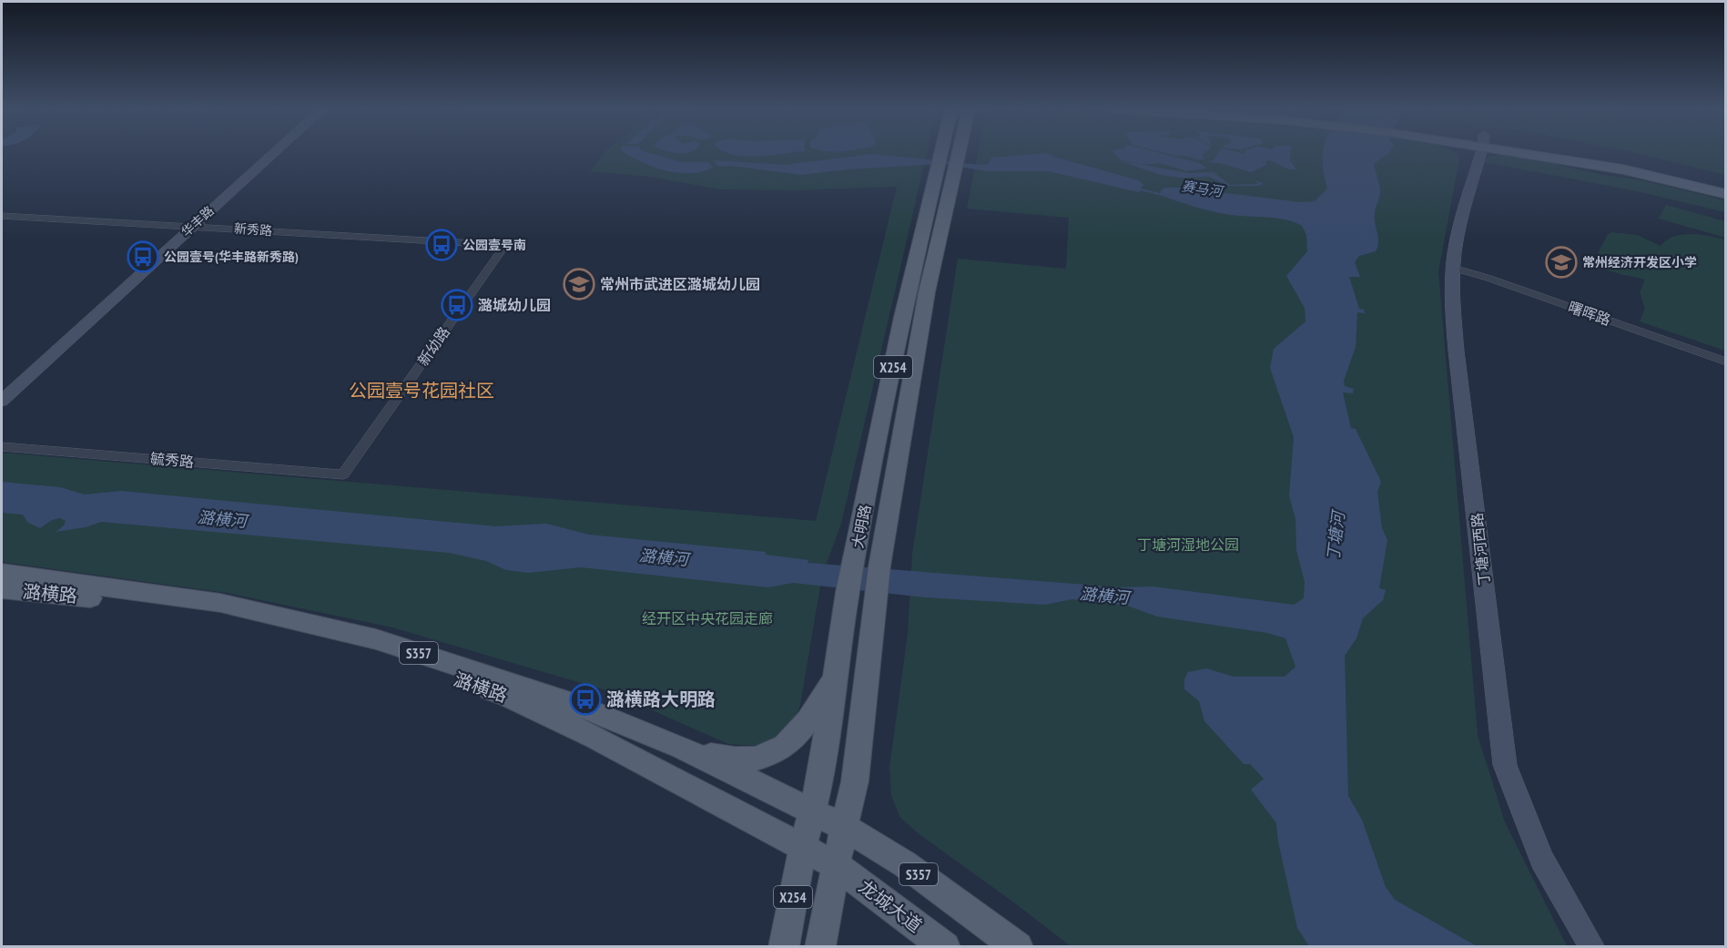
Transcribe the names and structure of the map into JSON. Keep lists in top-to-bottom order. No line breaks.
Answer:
{"streets":{"main road":["X254","大明路","潞横路","S357","龙城大道"],"street":["华丰路","新秀路","曙晖路","新幼路","毓秀路","丁塘河西路"]},"crossings":[["华丰路","新秀路"],["新秀路","新幼路"],["曙晖路","丁塘河西路"],["新幼路","毓秀路"],["大明路","潞横路"],["大明路","S357"],["大明路","龙城大道"],["潞横路","S357"],["S357","龙城大道"]],"districts":["公园壹号花园社区"],"water":["赛马河","潞横河","丁塘河"],"parks":["丁塘河湿地公园","经开区中央花园走廊"],"places":{"bus stop":["公园壹号南","公园壹号(华丰路新秀路)","潞城幼儿园","潞横路大明路"],"school or university":["常州经济开发区小学","常州市武进区潞城幼儿园"]}}
